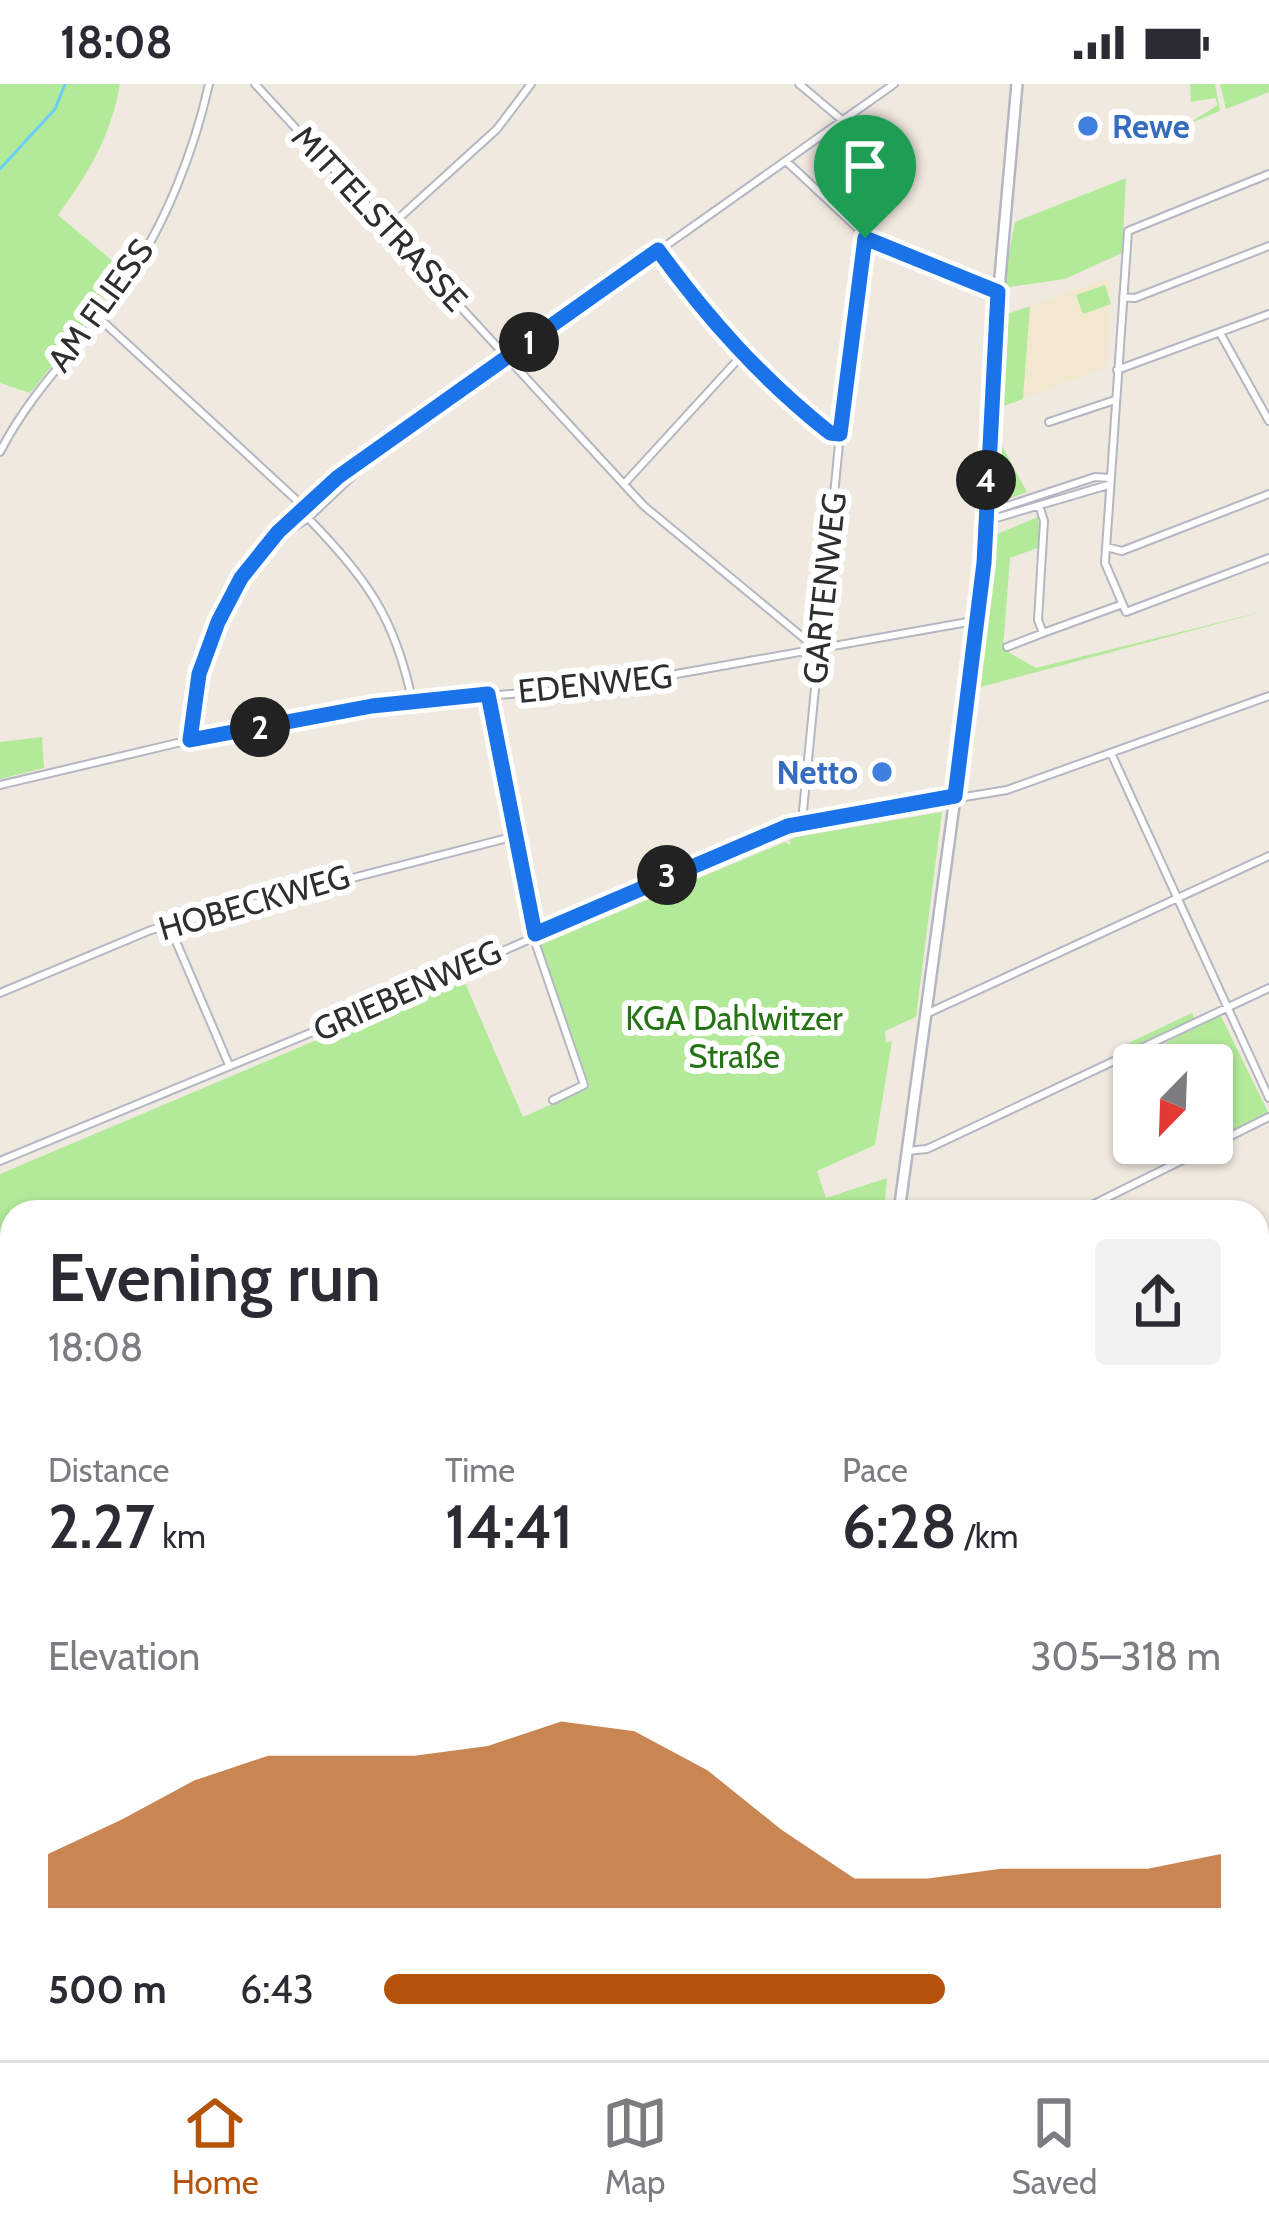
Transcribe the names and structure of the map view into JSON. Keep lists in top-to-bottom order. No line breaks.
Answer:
{"streets":{"street":["MITTELSTRASSE","AM FLIESS","GARTENWEG","EDENWEG","HOBECKWEG","GRIEBENWEG"]},"crossings":[["MITTELSTRASSE","GARTENWEG"],["MITTELSTRASSE","EDENWEG"],["GARTENWEG","EDENWEG"],["GARTENWEG","GRIEBENWEG"]],"parks":["KGA Dahlwitzer Straße"],"places":["Rewe","Netto"],"north":"bottom left","page":{"status":"18:08","pins":["1","4","2","3"],"heading":["Evening run","18:08"],"stats":[["Distance","2.27 km"],["Time","14:41"],["Pace","6:28 /km"]],"chart":["Elevation","305–318 m"],"list":[{"name":"500 m","note":"6:43"}],"tabs":["Home","Map","Saved"]}}
